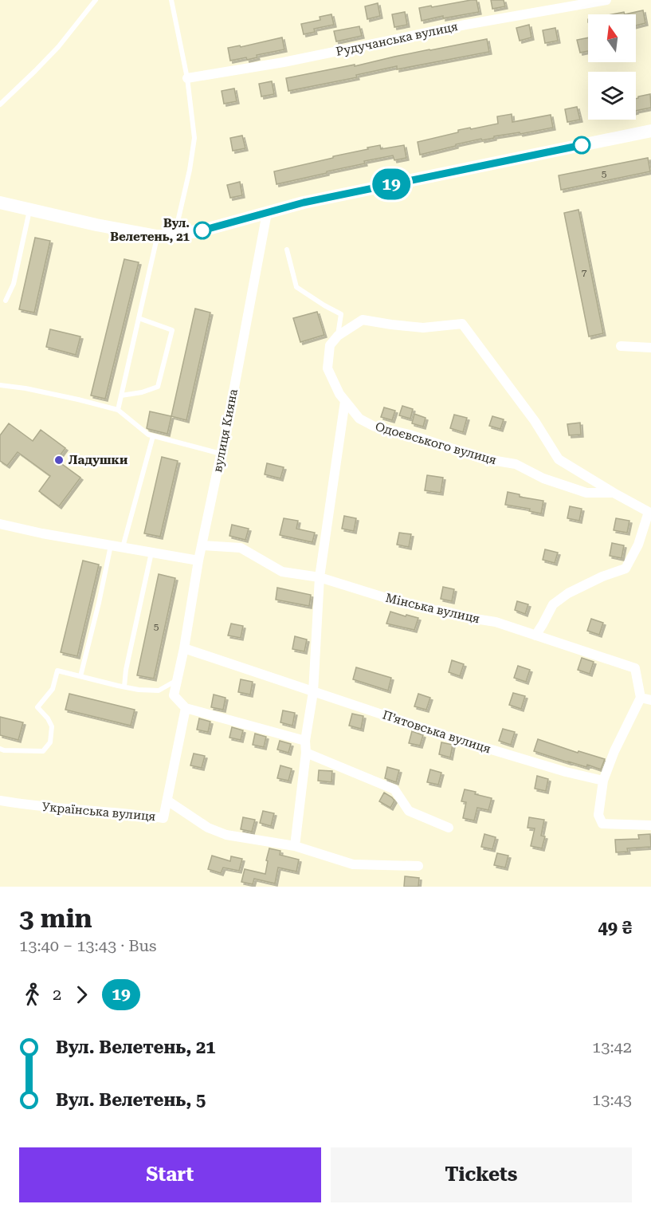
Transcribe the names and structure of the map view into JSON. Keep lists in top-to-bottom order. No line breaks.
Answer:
{"streets":{"street":["Рудучанська вулиця","вулиця Кияна","Одоєвського вулиця","Мінська вулиця","П’ятовська вулиця","Українська вулиця"]},"crossings":[["вулиця Кияна","Мінська вулиця"],["вулиця Кияна","П’ятовська вулиця"],["Одоєвського вулиця","Мінська вулиця"]],"places":["Вул. Велетень, 21","Ладушки"],"lines":["bus line 19"],"house_numbers":["5","7","5"],"north":"top","page":{"on_map":"19","heading":["3 min","13:40 – 13:43 · Bus","49 ₴"],"legs":["2","19"],"list":[{"name":"Вул. Велетень, 21","value":"13:42"},{"name":"Вул. Велетень, 5","value":"13:43"}],"buttons":["Start","Tickets"]}}
